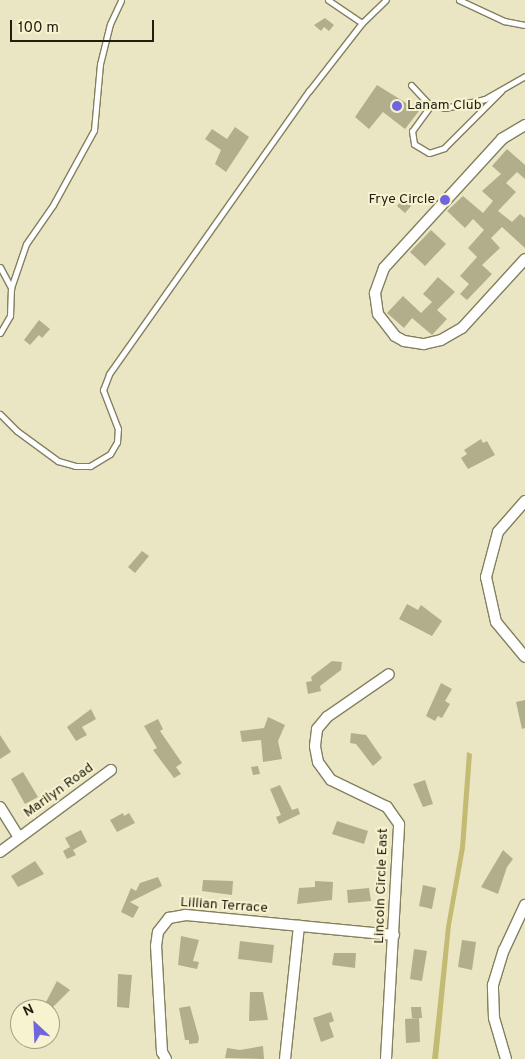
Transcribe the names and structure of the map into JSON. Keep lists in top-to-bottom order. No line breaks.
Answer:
{"streets":{"street":["Marilyn Road","Lincoln Circle East","Lillian Terrace"]},"crossings":[["Lincoln Circle East","Lillian Terrace"]],"places":["Lanam Club","Frye Circle"],"scale_bar":"100 m","north":"top left"}
